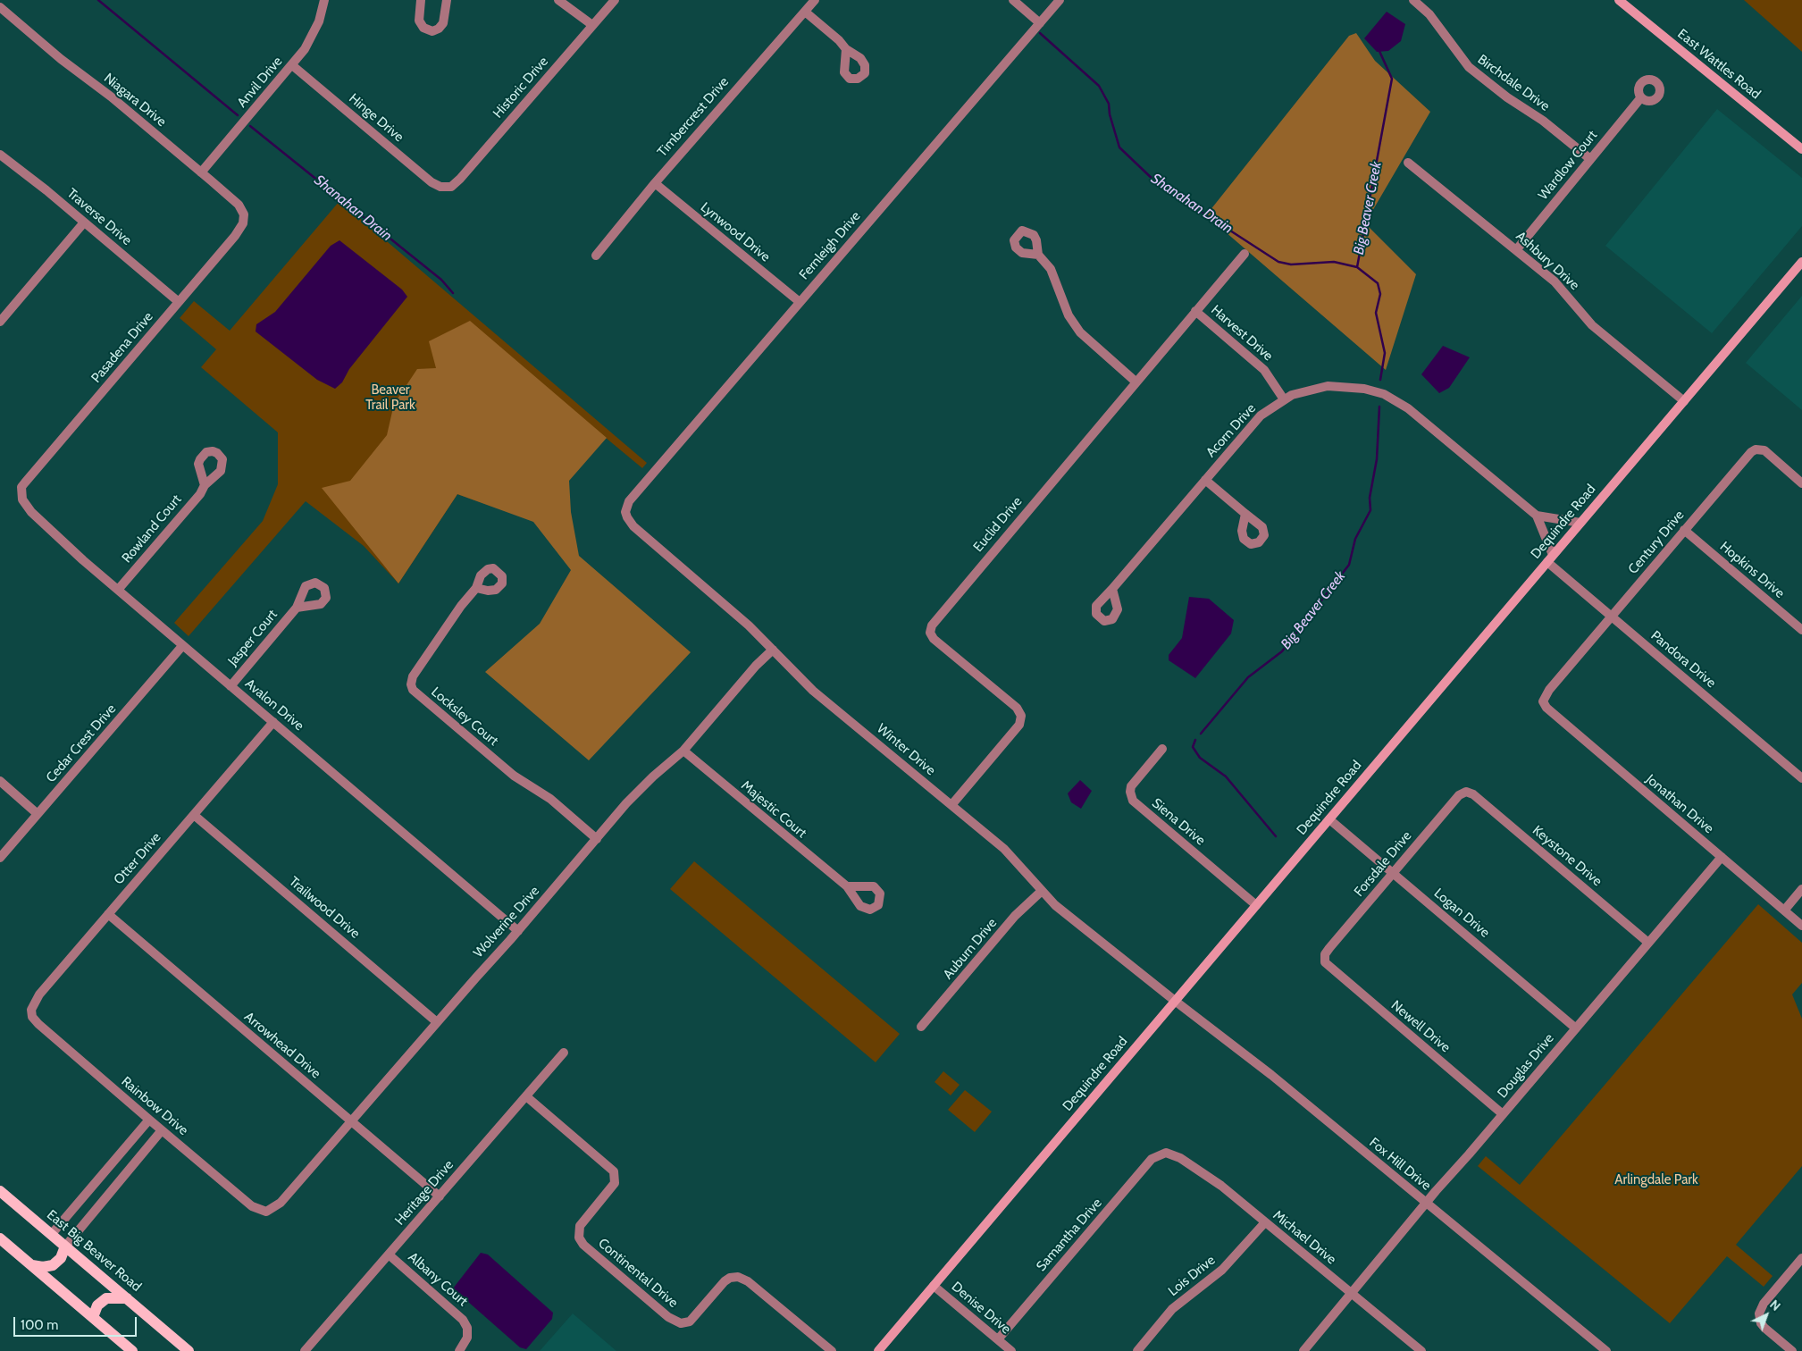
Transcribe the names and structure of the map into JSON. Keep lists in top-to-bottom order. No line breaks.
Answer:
{"streets":{"main road":["East Wattles Road","Dequindre Road","East Big Beaver Road"],"street":["Anvil Drive","Birchdale Drive","Historic Drive","Niagara Drive","Timbercrest Drive","Hinge Drive","Wardlow Court","Traverse Drive","Lynwood Drive","Fernleigh Drive","Ashbury Drive","Harvest Drive","Pasadena Drive","Acorn Drive","Euclid Drive","Rowland Court","Century Drive","Hopkins Drive","Jasper Court","Pandora Drive","Avalon Drive","Locksley Court","Cedar Crest Drive","Winter Drive","Jonathan Drive","Majestic Court","Siena Drive","Keystone Drive","Otter Drive","Forsdale Drive","Trailwood Drive","Logan Drive","Wolverine Drive","Auburn Drive","Newell Drive","Arrowhead Drive","Douglas Drive","Rainbow Drive","Fox Hill Drive","Heritage Drive","Samantha Drive","Michael Drive","Continental Drive","Lois Drive","Albany Court","Denise Drive"]},"crossings":[["Anvil Drive","Niagara Drive"],["Anvil Drive","Hinge Drive"],["Birchdale Drive","Wardlow Court"],["Historic Drive","Hinge Drive"],["Niagara Drive","Pasadena Drive"],["Timbercrest Drive","Lynwood Drive"],["Wardlow Court","Ashbury Drive"],["Traverse Drive","Pasadena Drive"],["Lynwood Drive","Fernleigh Drive"],["Fernleigh Drive","Winter Drive"],["Ashbury Drive","Dequindre Road"],["Harvest Drive","Acorn Drive"],["Harvest Drive","Euclid Drive"],["Pasadena Drive","Avalon Drive"],["Acorn Drive","Dequindre Road"],["Acorn Drive","Pandora Drive"],["Dequindre Road","Pandora Drive"],["Dequindre Road","Winter Drive"],["Dequindre Road","Siena Drive"],["Dequindre Road","Logan Drive"],["Dequindre Road","Fox Hill Drive"],["Dequindre Road","Denise Drive"],["Euclid Drive","Winter Drive"],["Rowland Court","Avalon Drive"],["Century Drive","Hopkins Drive"],["Century Drive","Pandora Drive"],["Century Drive","Jonathan Drive"],["Jasper Court","Avalon Drive"],["Avalon Drive","Cedar Crest Drive"],["Avalon Drive","Otter Drive"],["Avalon Drive","Wolverine Drive"],["Locksley Court","Wolverine Drive"],["Winter Drive","Wolverine Drive"],["Winter Drive","Auburn Drive"],["Winter Drive","Fox Hill Drive"],["Jonathan Drive","Douglas Drive"],["Majestic Court","Wolverine Drive"],["Keystone Drive","Forsdale Drive"],["Keystone Drive","Douglas Drive"],["Otter Drive","Trailwood Drive"],["Otter Drive","Arrowhead Drive"],["Otter Drive","Rainbow Drive"],["Forsdale Drive","Logan Drive"],["Forsdale Drive","Newell Drive"],["Trailwood Drive","Wolverine Drive"],["Logan Drive","Douglas Drive"],["Wolverine Drive","Arrowhead Drive"],["Wolverine Drive","Rainbow Drive"],["Newell Drive","Douglas Drive"],["Arrowhead Drive","Heritage Drive"],["Douglas Drive","Fox Hill Drive"],["Douglas Drive","Michael Drive"],["Heritage Drive","Continental Drive"],["Heritage Drive","Albany Court"],["Samantha Drive","Michael Drive"],["Samantha Drive","Denise Drive"],["Michael Drive","Lois Drive"]],"water":["Shanahan Drain","Big Beaver Creek"],"parks":["Beaver Trail Park","Arlingdale Park"],"scale_bar":"100 m","north":"top right"}
